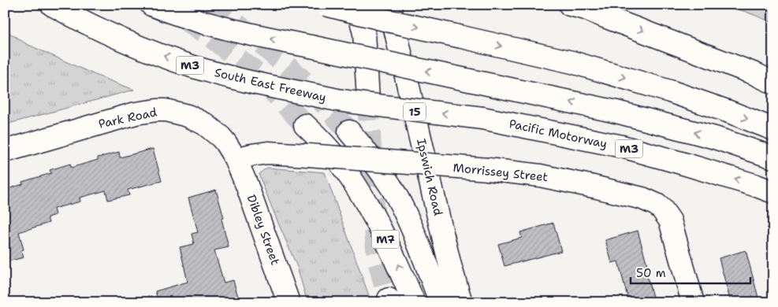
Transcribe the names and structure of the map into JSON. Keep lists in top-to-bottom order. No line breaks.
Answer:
{"streets":{"main road":["M3","South East Freeway","15","Park Road","Pacific Motorway","Morrissey Street","Ipswich Road","Dibley Street","M7"]},"crossings":[["South East Freeway","Pacific Motorway"],["Park Road","Morrissey Street"],["Park Road","Dibley Street"],["Morrissey Street","Dibley Street"]],"scale_bar":"50 m"}
